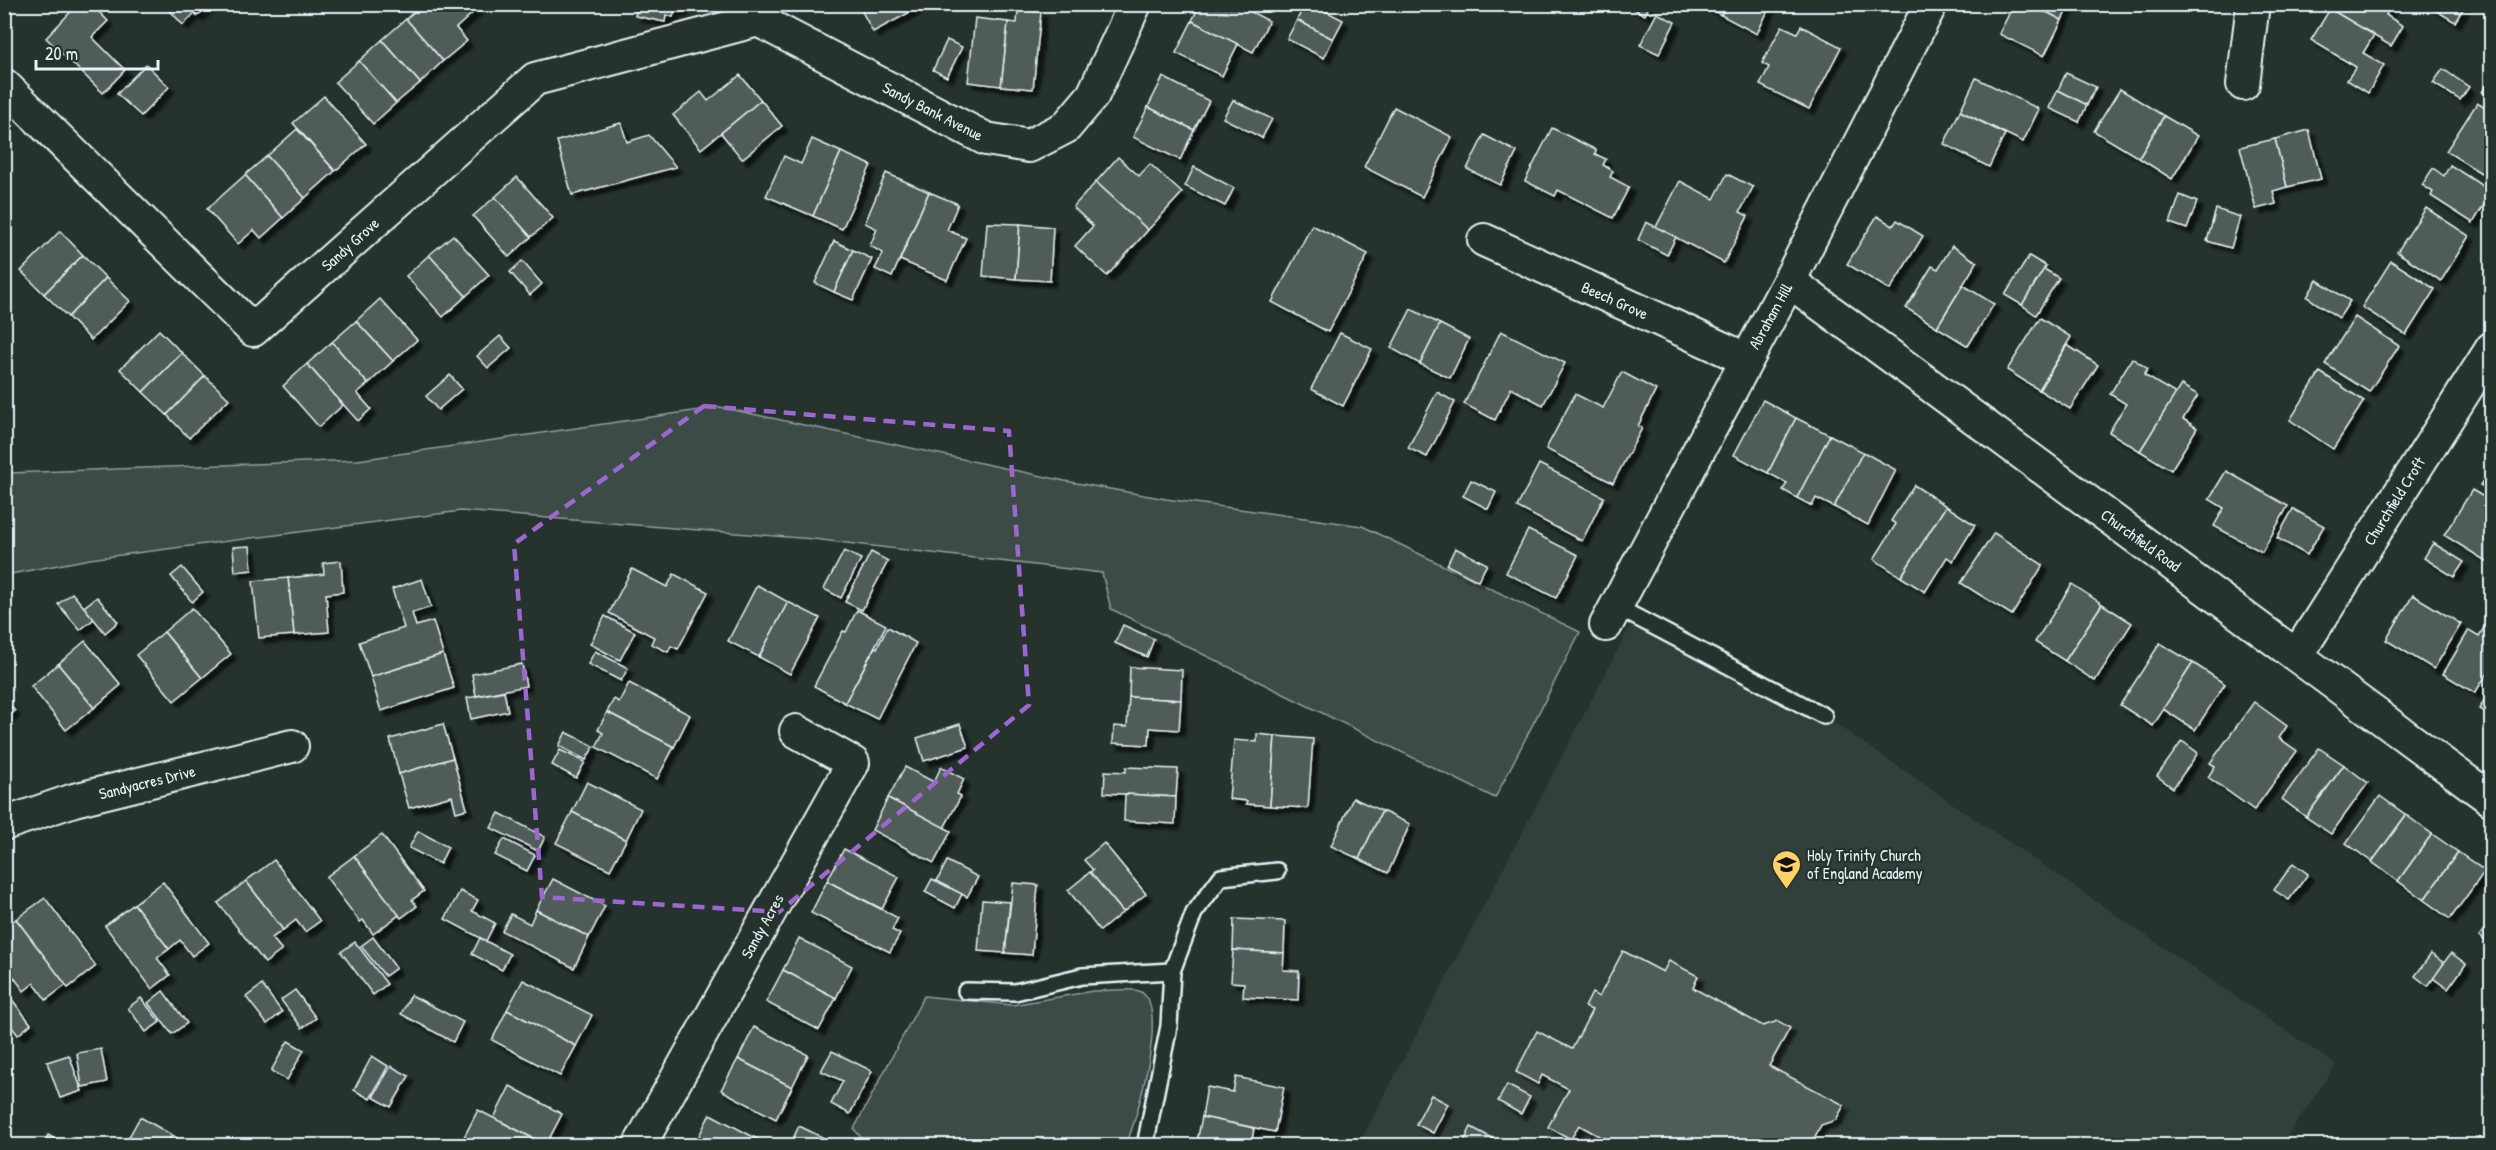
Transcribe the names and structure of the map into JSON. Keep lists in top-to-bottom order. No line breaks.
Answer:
{"streets":{"street":["Sandy Bank Avenue","Sandy Grove","Beech Grove","Abraham Hill","Churchfield Croft","Churchfield Road","Sandyacres Drive","Sandy Acres"]},"crossings":[["Sandy Bank Avenue","Sandy Grove"],["Beech Grove","Abraham Hill"],["Abraham Hill","Churchfield Road"],["Churchfield Croft","Churchfield Road"]],"places":{"school or university":["Holy Trinity Church of England Academy"]},"scale_bar":"20 m"}
